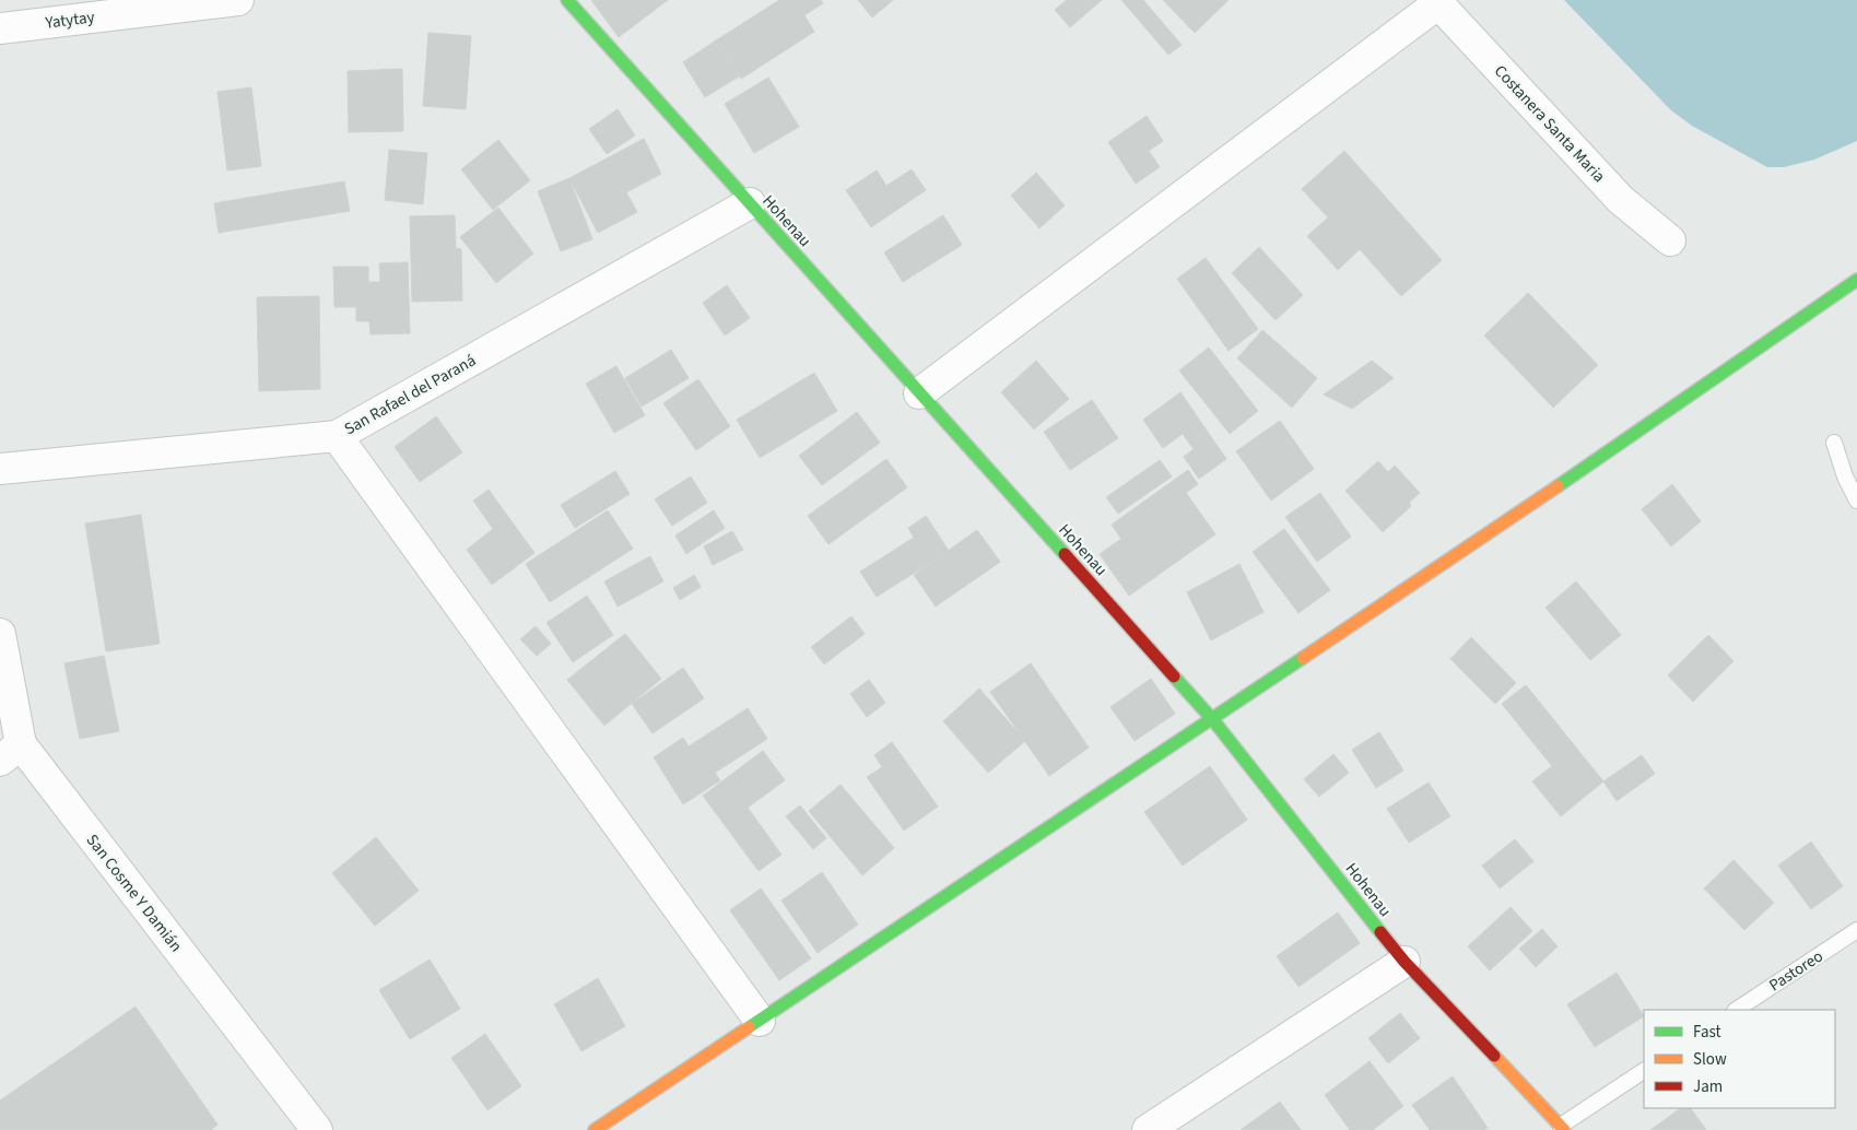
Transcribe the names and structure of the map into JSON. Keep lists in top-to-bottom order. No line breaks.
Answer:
{"streets":{"main road":["Hohenau"],"street":["Yatytay","Costanera Santa Maria","San Rafael del Paraná","San Cosme Y Damián"],"lane":["Pastoreo"]},"crossings":[["Hohenau","San Rafael del Paraná"]],"legend":["Fast","Slow","Jam"]}
